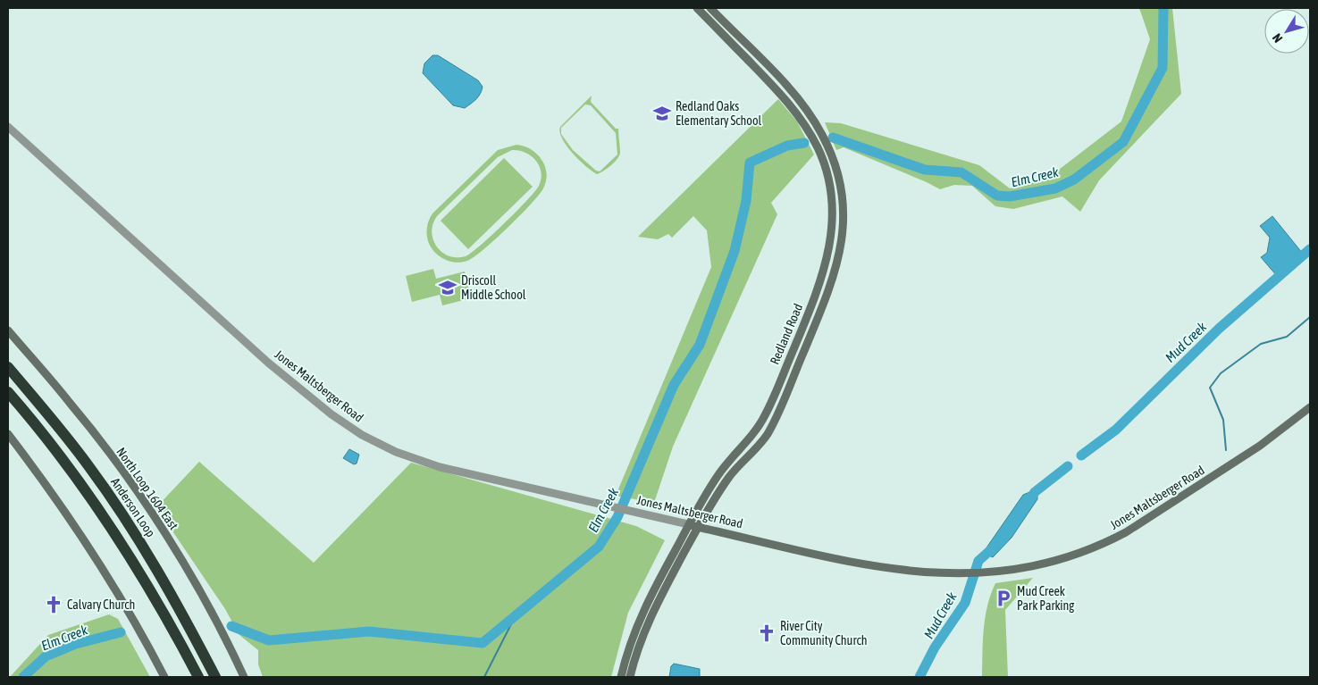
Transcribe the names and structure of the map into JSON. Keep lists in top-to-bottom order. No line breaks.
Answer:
{"streets":{"highway":["Anderson Loop"],"main road":["Redland Road","Jones Maltsberger Road","North Loop 1604 East"]},"crossings":[["Redland Road","Jones Maltsberger Road"]],"water":["Elm Creek","Mud Creek"],"places":{"school or university":["Redland Oaks Elementary School","Driscoll Middle School"],"parking":["Mud Creek Park Parking"],"church":["Calvary Church","River City Community Church"]},"north":"bottom left"}
